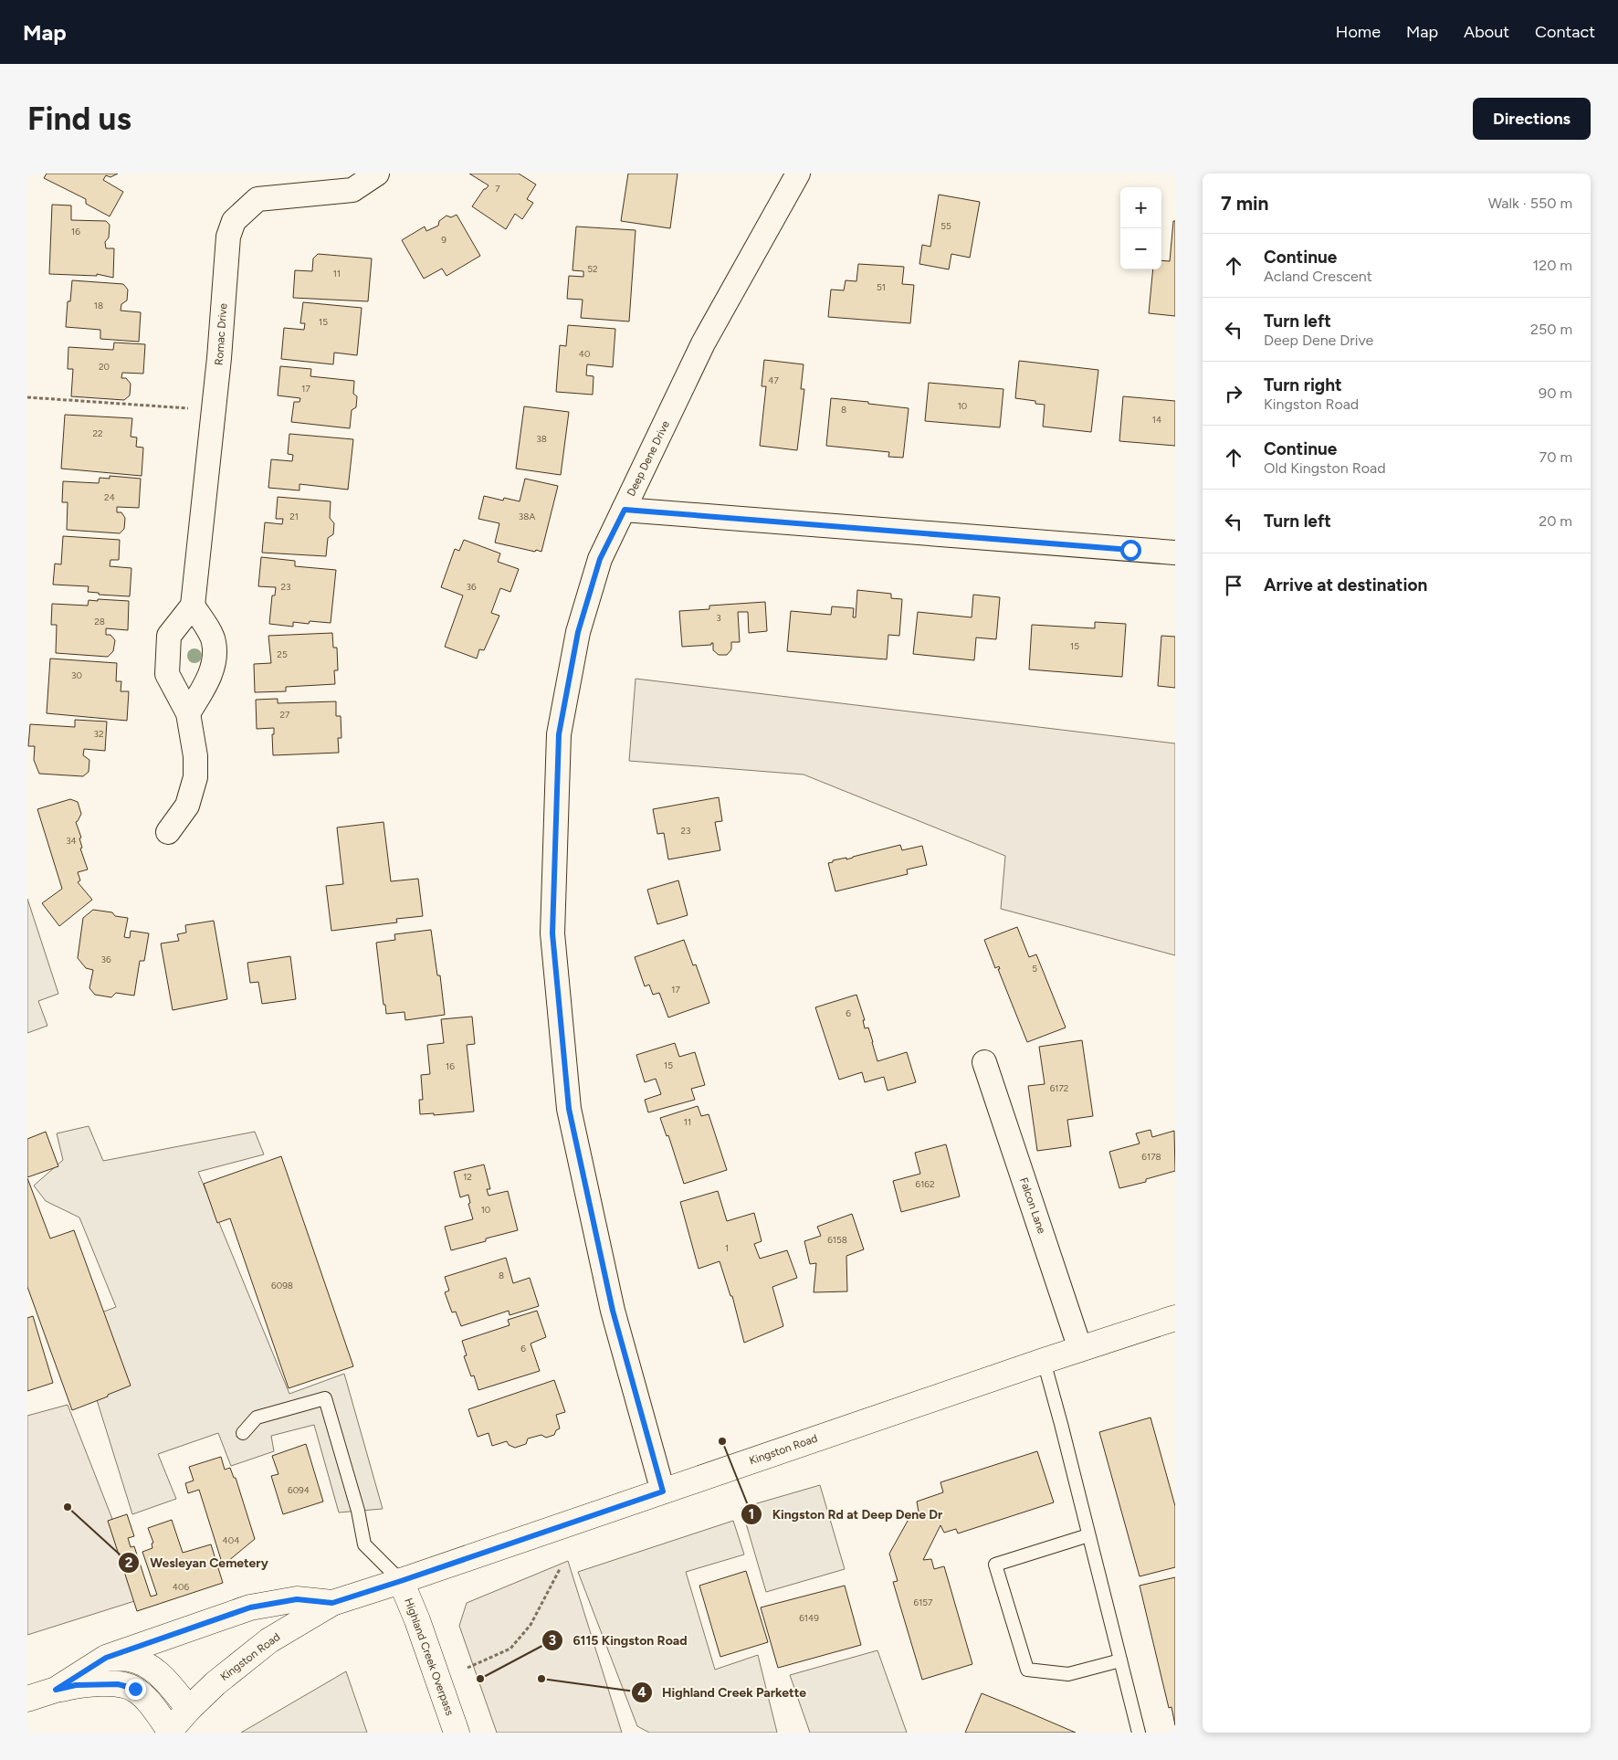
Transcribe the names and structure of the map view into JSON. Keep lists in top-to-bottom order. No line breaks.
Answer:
{"streets":{"street":["Romac Drive","Deep Dene Drive","Falcon Lane","Kingston Road","Highland Creek Overpass"]},"crossings":[["Deep Dene Drive","Kingston Road"],["Falcon Lane","Kingston Road"],["Kingston Road","Highland Creek Overpass"]],"places":["Kingston Rd at Deep Dene Dr","Wesleyan Cemetery","6115 Kingston Road","Highland Creek Parkette"],"house_numbers":["7","55","16","9","52","11","51","18","15","40","20","47","17","10","8","14","22","38","24","21","38A","23","36","3","28","15","25","30","27","32","23","34","36","5","17","6","15","16","6172","11","6178","12","6162","10","6158","1","8","6098","6","6094","404","406","6157","6149"],"page":{"header":"Map","nav":["Home","Map","About","Contact"],"buttons":"Directions","title":"Find us","heading":["7 min","Walk · 550 m"],"map_buttons":["+","−"],"list":[["Continue","Acland Crescent","120 m"],["Turn left","Deep Dene Drive","250 m"],["Turn right","Kingston Road","90 m"],["Continue","Old Kingston Road","70 m"],["Turn left","20 m"],"Arrive at destination"]}}
